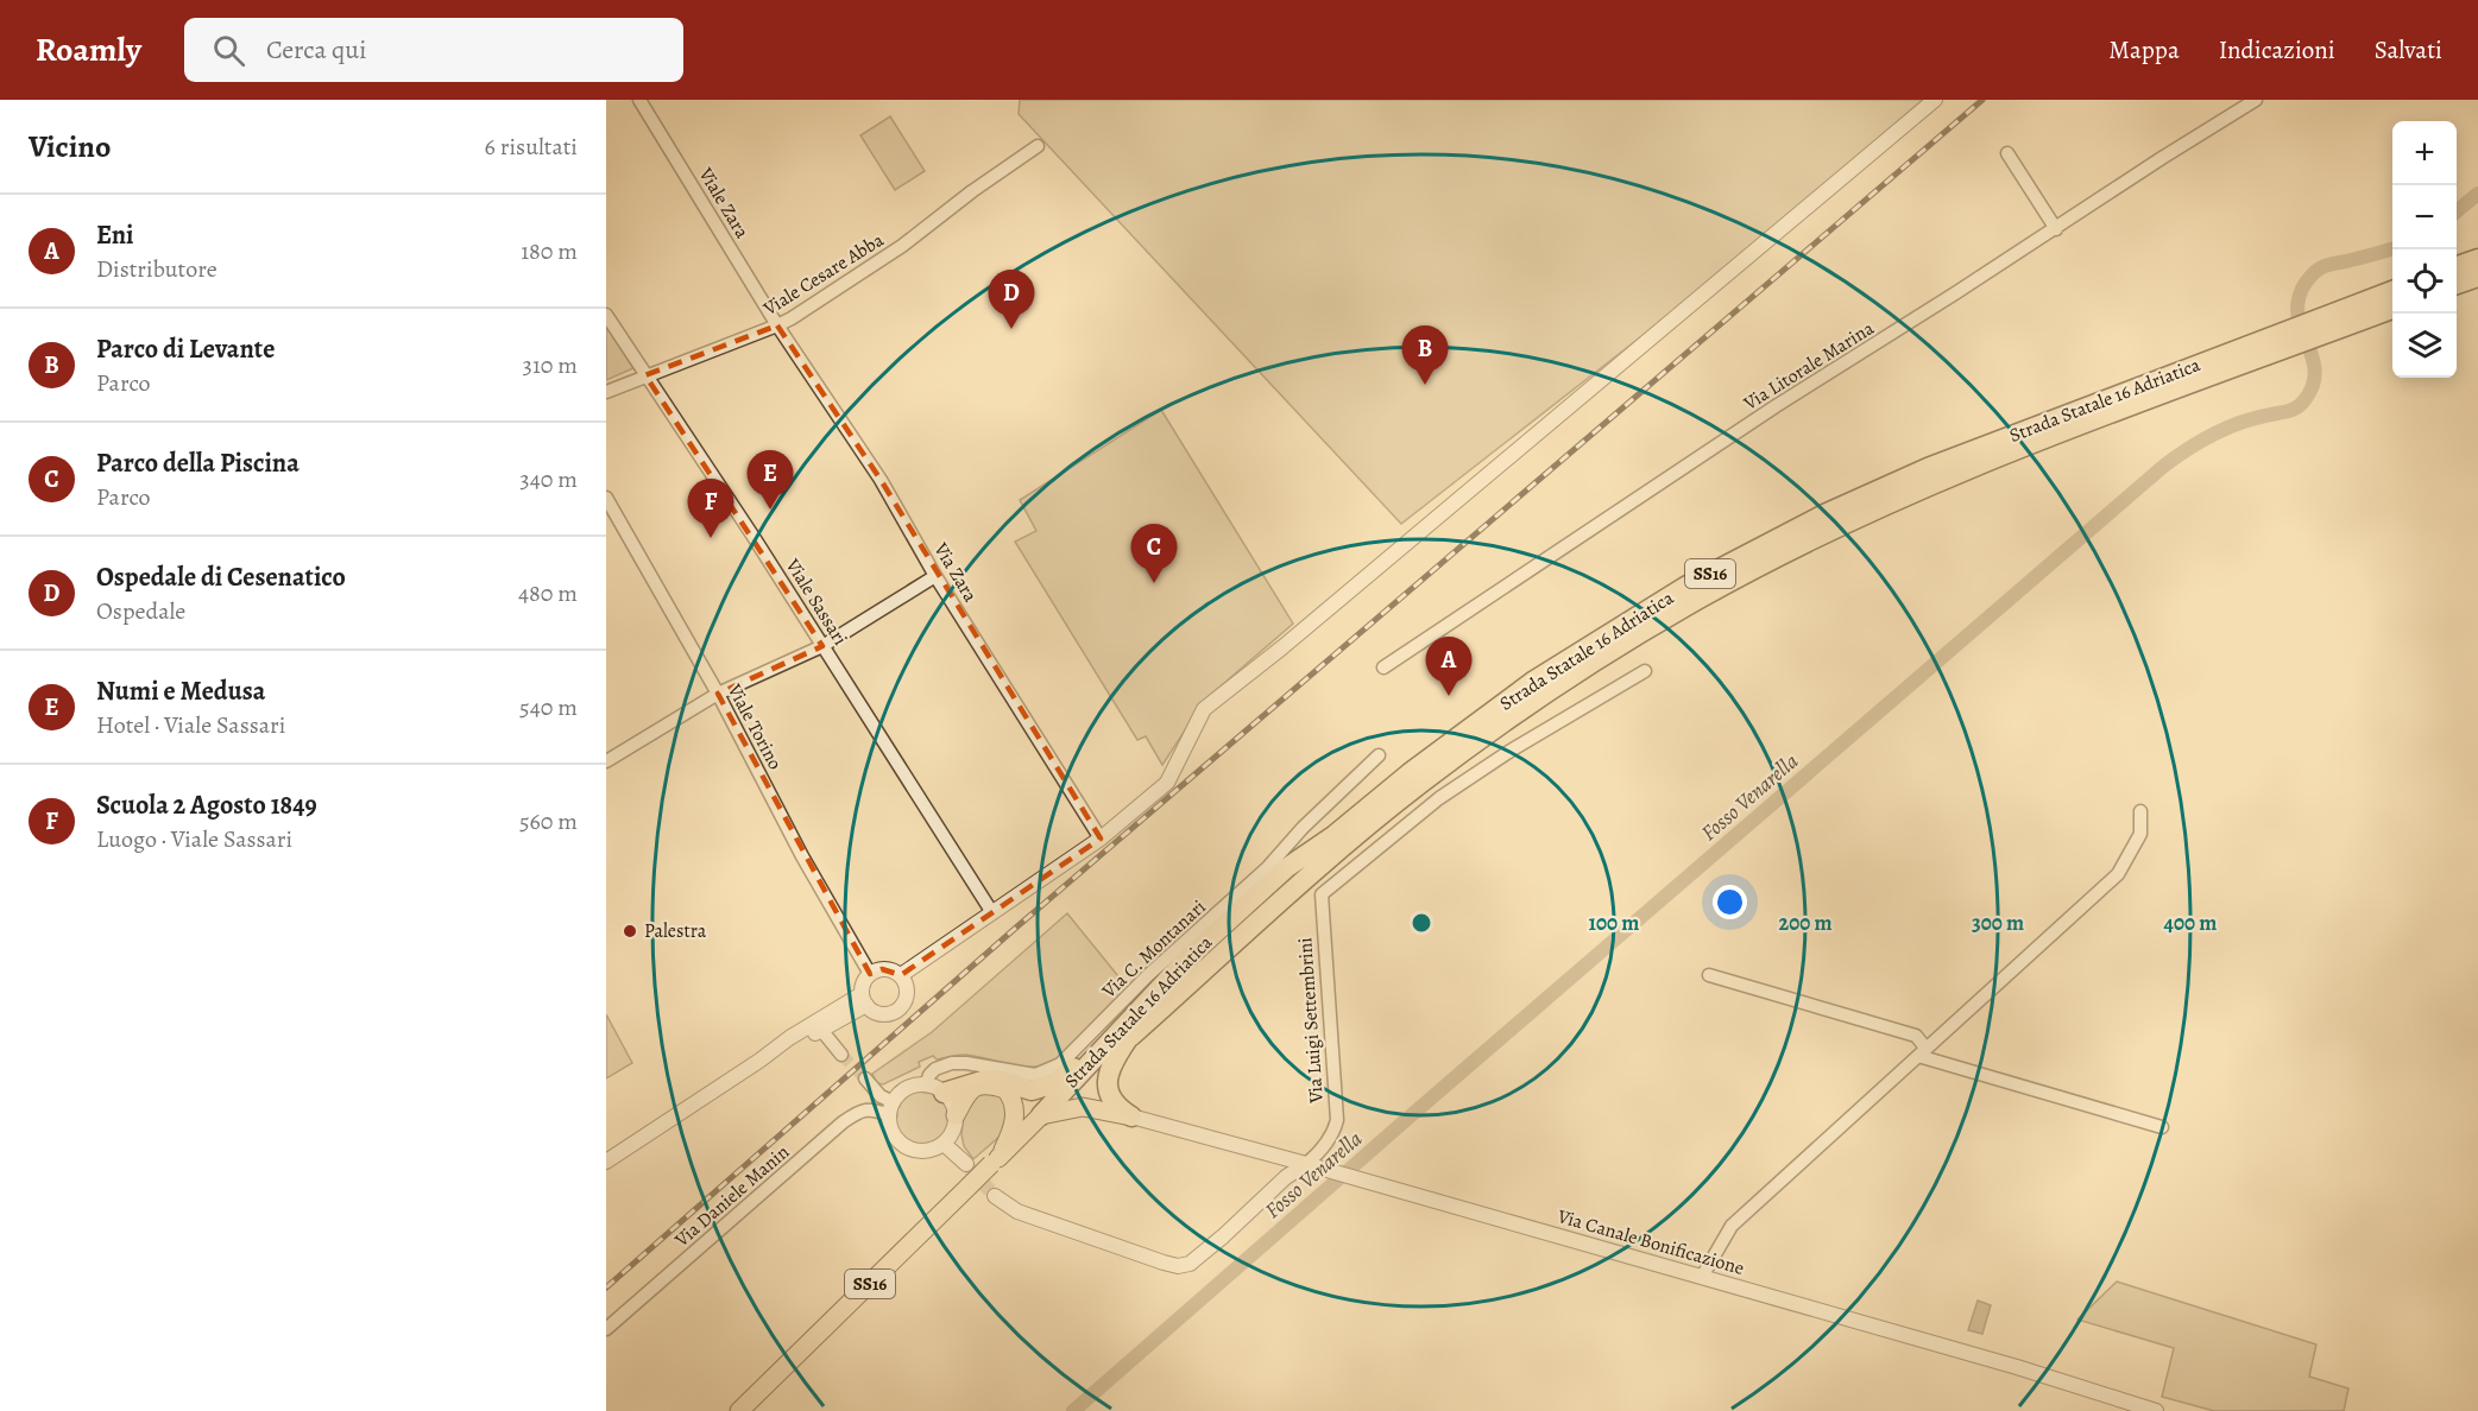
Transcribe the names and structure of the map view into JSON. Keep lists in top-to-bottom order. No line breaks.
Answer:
{"streets":{"highway":["Strada Statale 16 Adriatica","SS16"],"street":["Viale Zara","Viale Cesare Abba","Via Litorale Marina","Via Zara","Viale Sassari","Viale Torino","Via C. Montanari","Via Luigi Settembrini","Via Daniele Manin","Via Canale Bonificazione"]},"crossings":[["Viale Zara","Viale Cesare Abba"],["Viale Zara","Via Zara"],["Viale Cesare Abba","Via Zara"],["Viale Cesare Abba","Viale Sassari"],["Via C. Montanari","Via Daniele Manin"],["Via Luigi Settembrini","Via Canale Bonificazione"]],"water":["Fosso Venarella"],"places":["Palestra"],"page":{"header":"Roamly","search":"Cerca qui","nav":["Mappa","Indicazioni","Salvati"],"heading":["Vicino","6 risultati"],"map_buttons":["+","−"],"list":[{"mark":"A","name":"Eni","note":"Distributore","value":"180 m"},{"mark":"B","name":"Parco di Levante","note":"Parco","value":"310 m"},{"mark":"C","name":"Parco della Piscina","note":"Parco","value":"340 m"},{"mark":"D","name":"Ospedale di Cesenatico","note":"Ospedale","value":"480 m"},{"mark":"E","name":"Numi e Medusa","note":"Hotel · Viale Sassari","value":"540 m"},{"mark":"F","name":"Scuola 2 Agosto 1849","note":"Luogo · Viale Sassari","value":"560 m"}],"pins":["D","B","E","F","C","A"]},"rings":["100 m","200 m","300 m","400 m"]}
